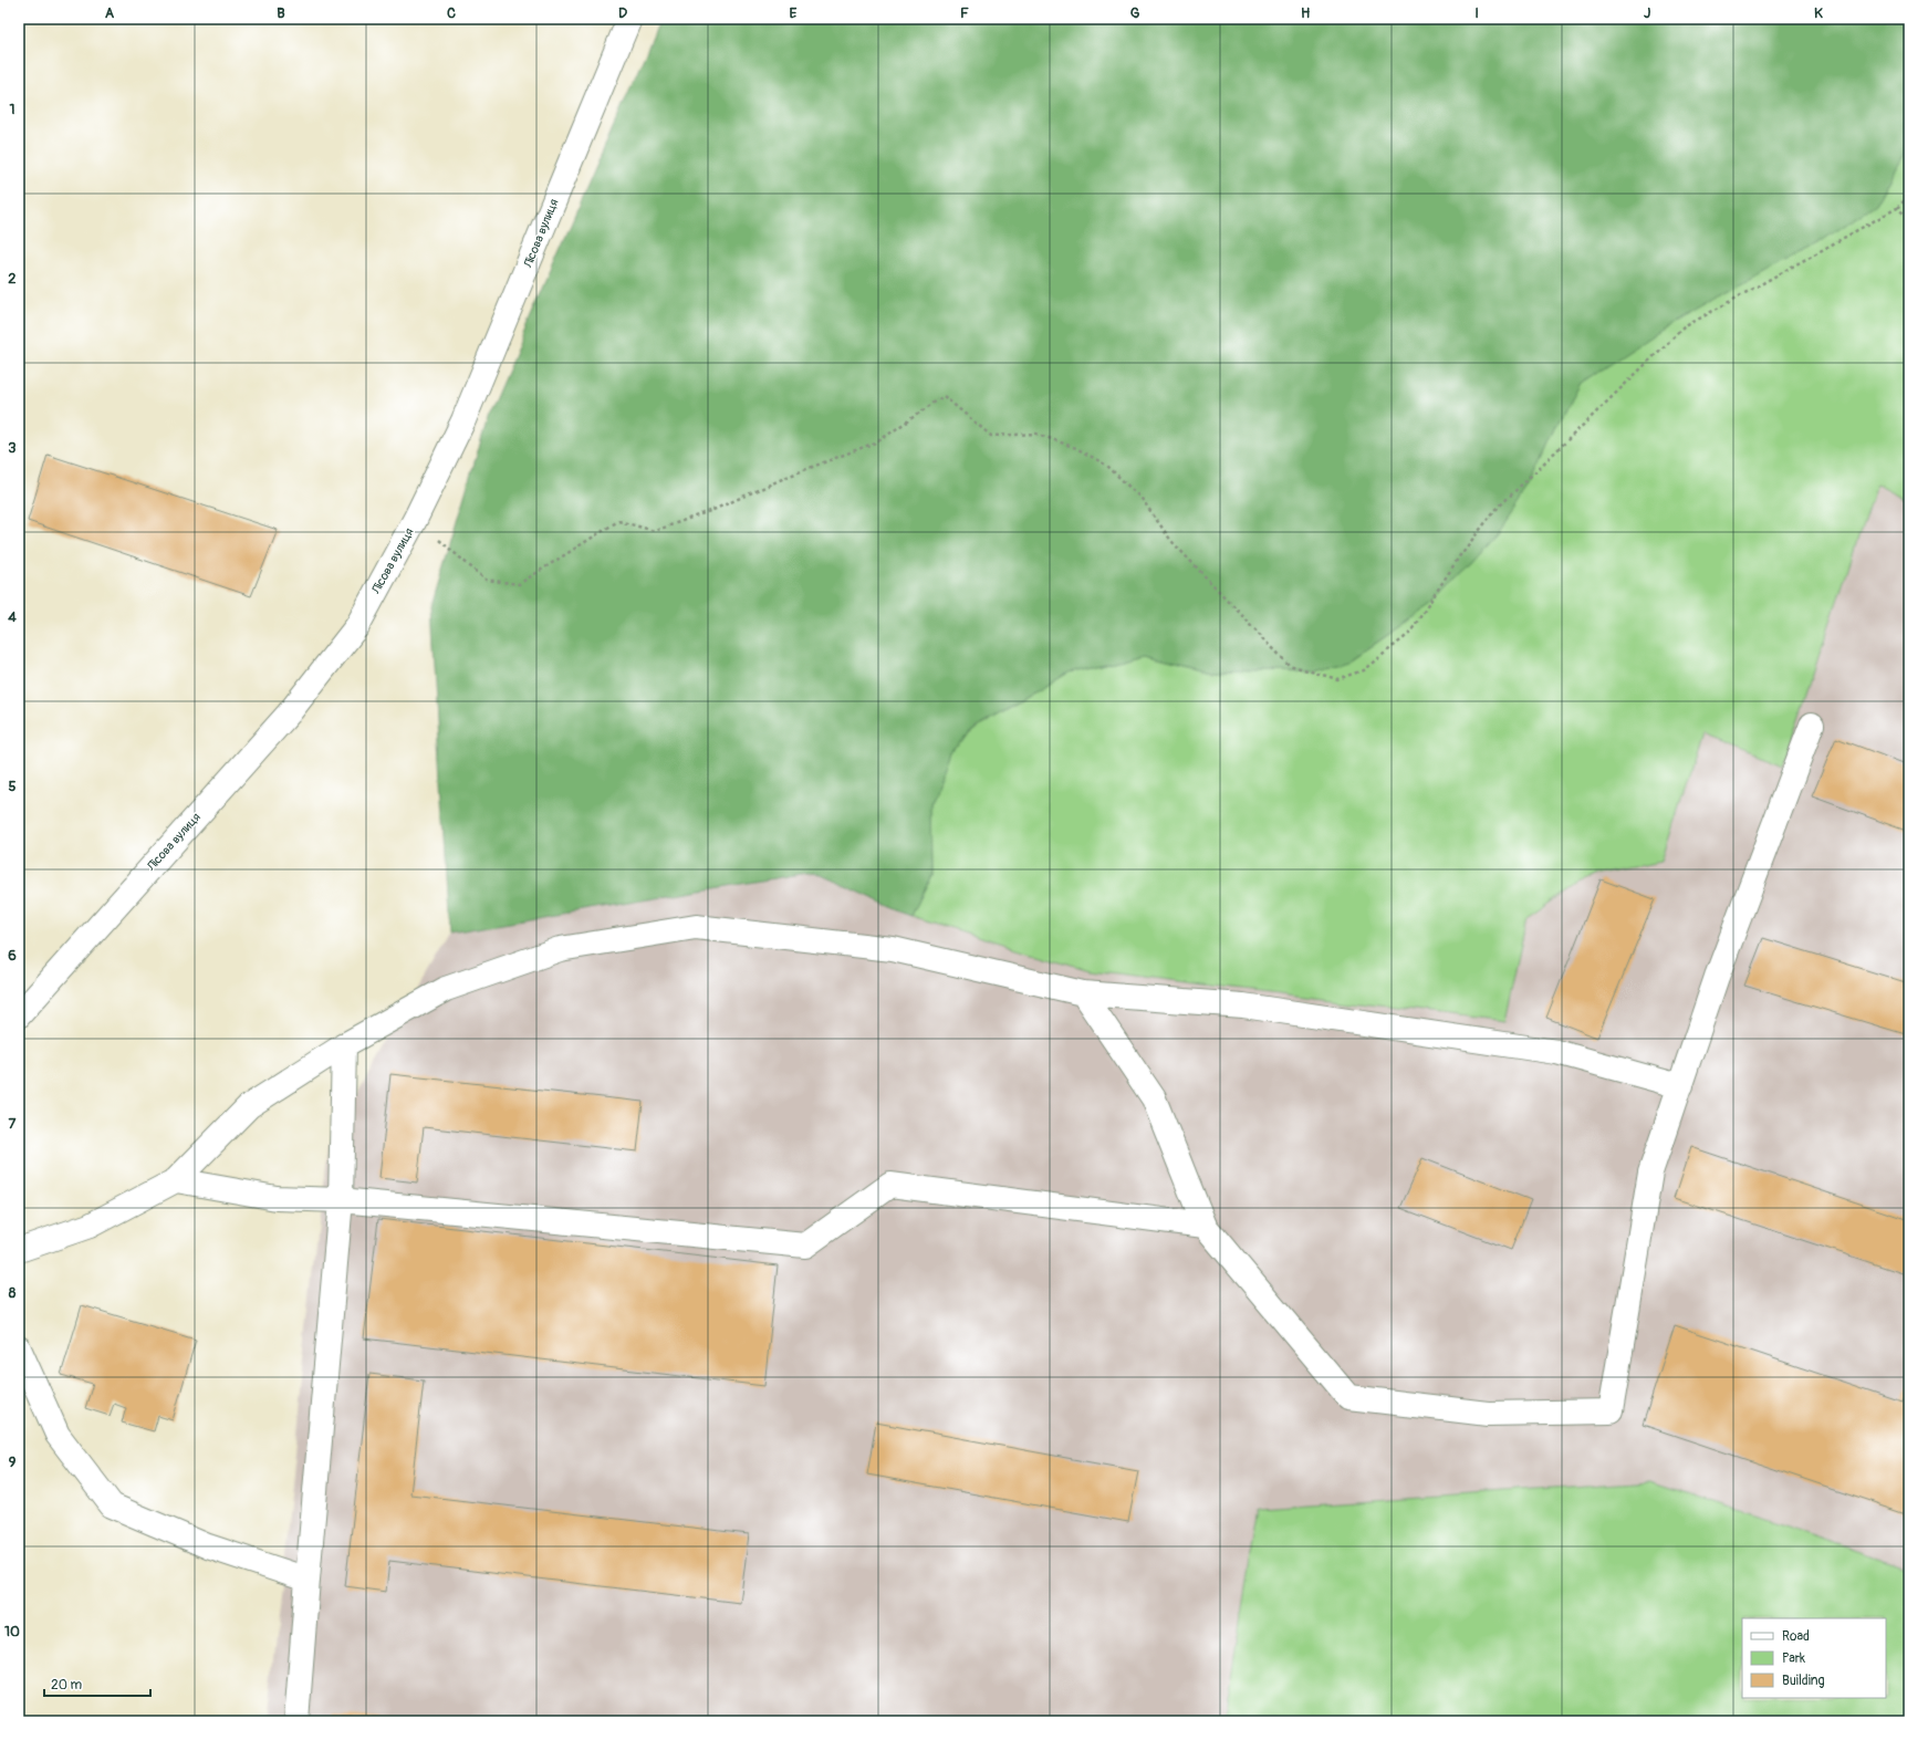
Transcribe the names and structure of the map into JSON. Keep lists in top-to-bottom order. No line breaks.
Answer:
{"streets":{"street":["Лісова вулиця"]},"legend":["Road","Park","Building"],"scale_bar":"20 m","grid":{"columns":["A","B","C","D","E","F","G","H","I","J","K"],"rows":["1","2","3","4","5","6","7","8","9","10"]}}
